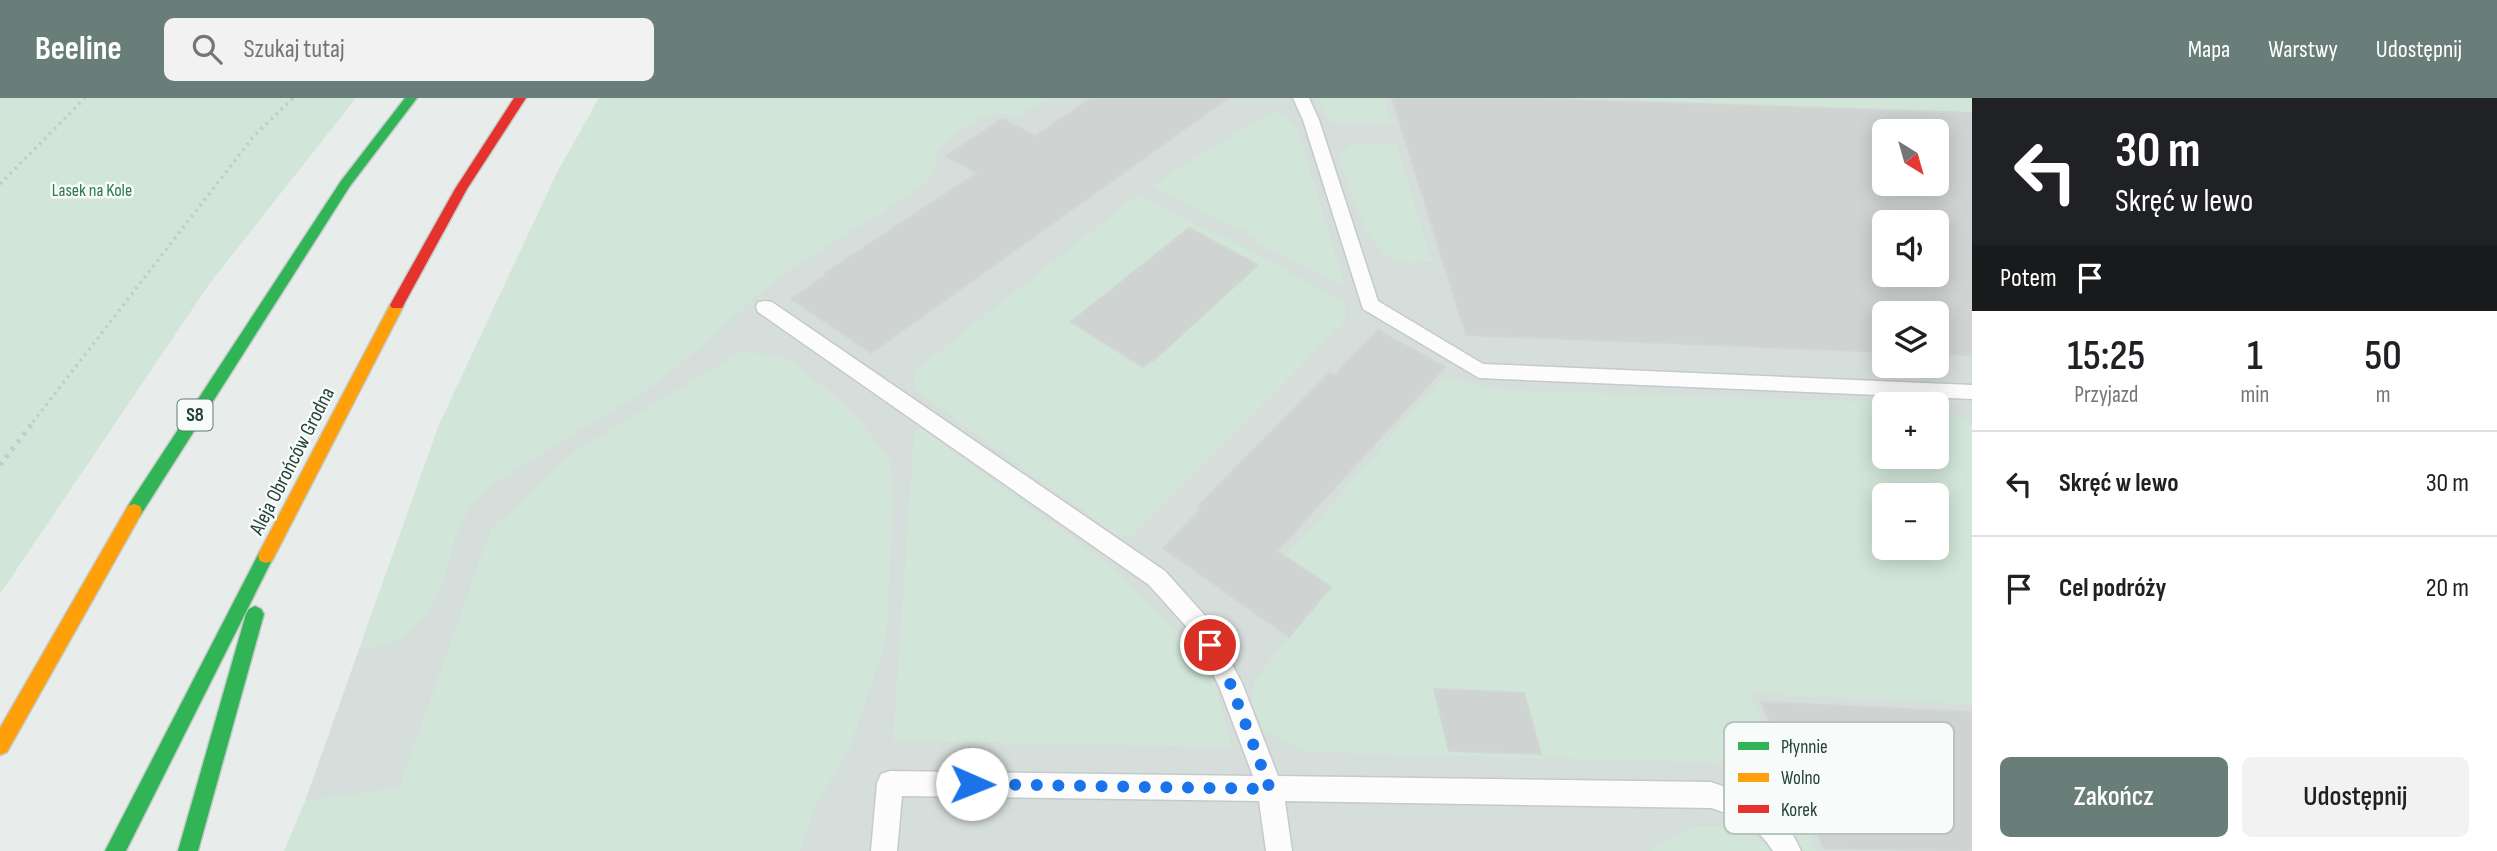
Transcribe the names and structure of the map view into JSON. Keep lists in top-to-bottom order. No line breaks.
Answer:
{"streets":{"highway":["S8","Aleja Obrońców Grodna"]},"parks":["Lasek na Kole"],"legend":["Płynnie","Wolno","Korek"],"north":"bottom right","page":{"header":"Beeline","search":"Szukaj tutaj","nav":["Mapa","Warstwy","Udostępnij"],"turn":["30 m","Skręć w lewo"],"map_buttons":["+","−"],"then":"Potem","eta":["15:25","Przyjazd","1","min","50","m"],"list":[{"name":"Skręć w lewo","value":"30 m"},{"name":"Cel podróży","value":"20 m"}],"buttons":["Zakończ","Udostępnij"]}}
